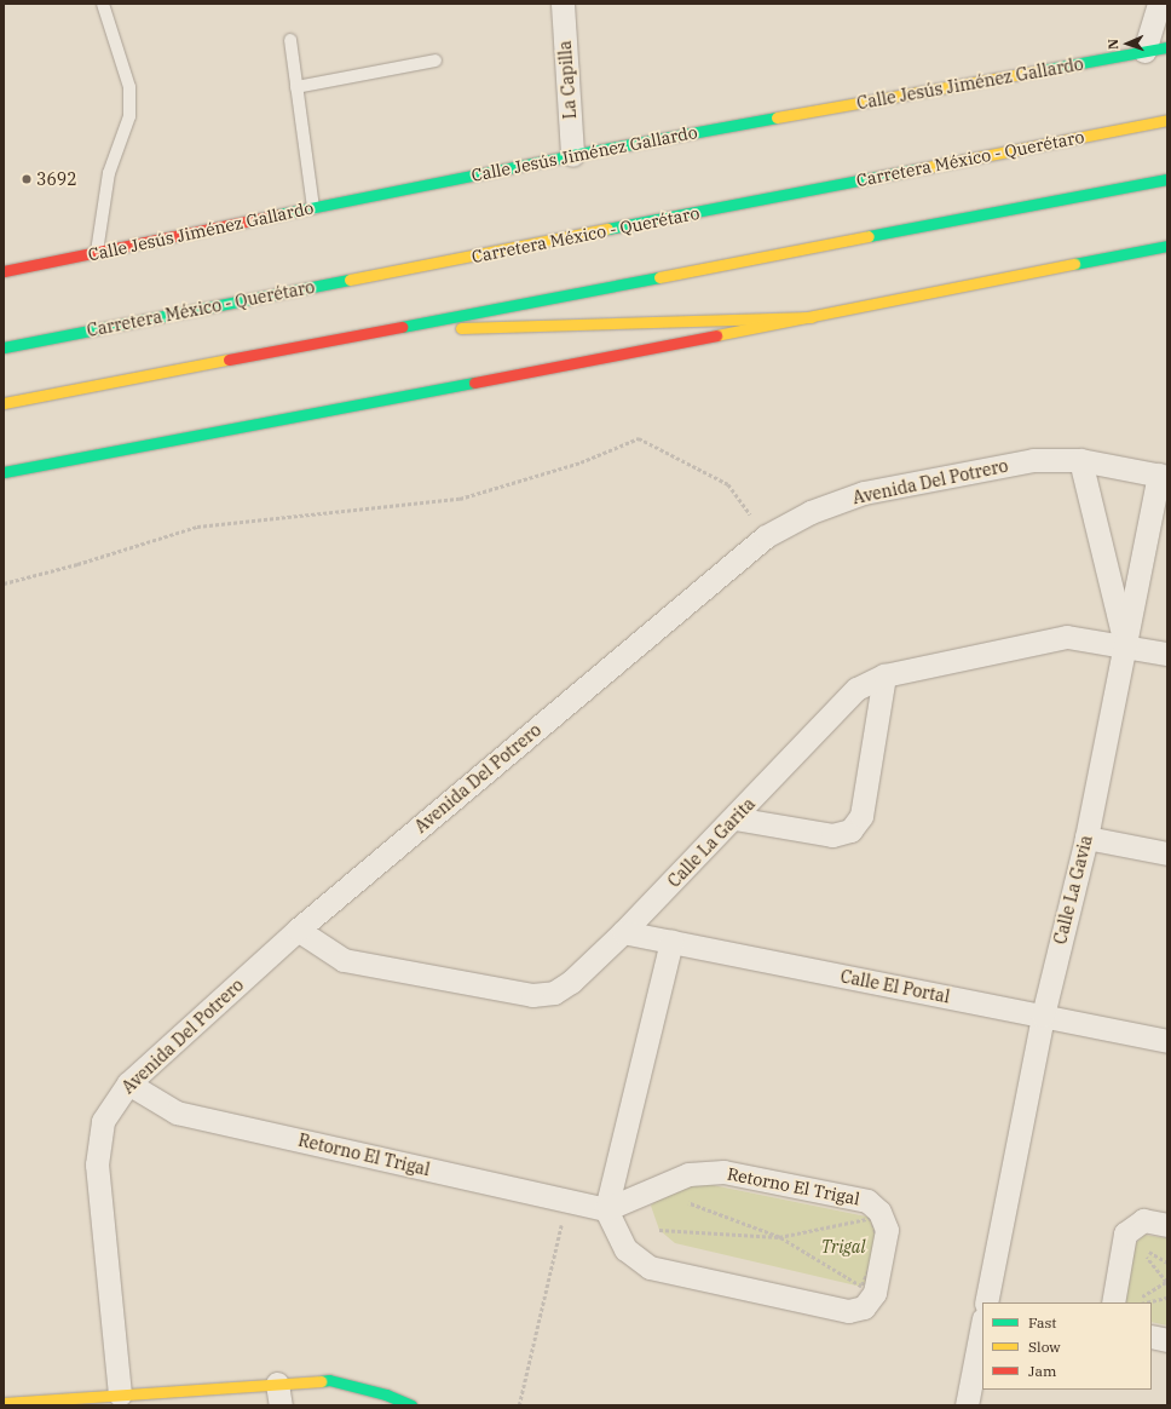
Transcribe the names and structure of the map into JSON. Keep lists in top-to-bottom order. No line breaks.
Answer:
{"streets":{"main road":["Calle Jesús Jiménez Gallardo","Carretera México - Querétaro"],"street":["La Capilla","Avenida Del Potrero","Calle La Garita","Calle La Gavia","Calle El Portal","Retorno El Trigal"]},"crossings":[["La Capilla","Calle Jesús Jiménez Gallardo"],["Avenida Del Potrero","Calle La Garita"],["Avenida Del Potrero","Calle La Gavia"],["Avenida Del Potrero","Retorno El Trigal"],["Calle La Garita","Calle La Gavia"],["Calle La Garita","Calle El Portal"],["Calle La Gavia","Calle El Portal"]],"parks":["Trigal"],"places":["3692"],"legend":["Fast","Slow","Jam"],"north":"left"}
